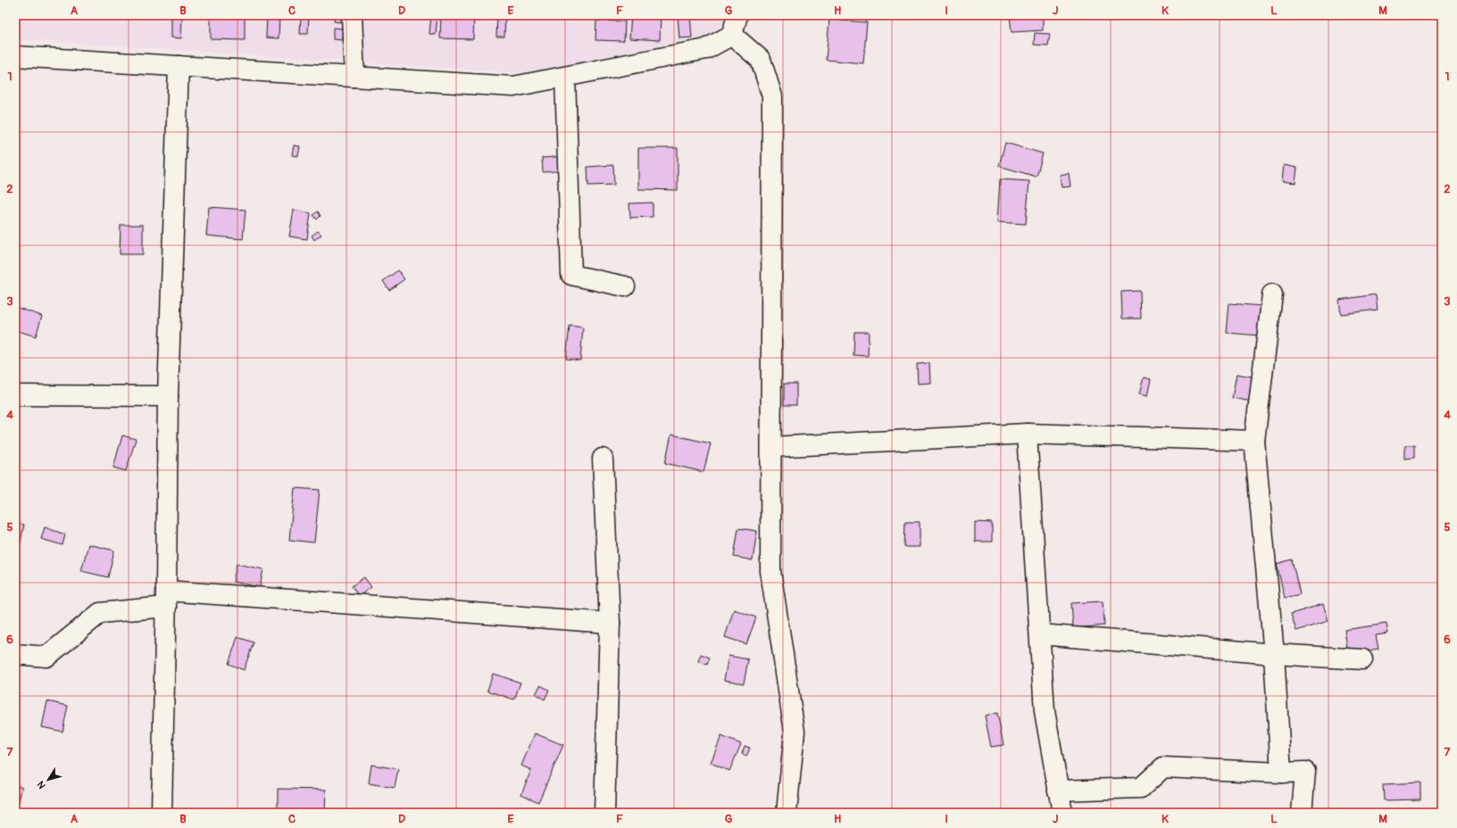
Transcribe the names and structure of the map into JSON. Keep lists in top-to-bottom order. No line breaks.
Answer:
{"north":"bottom left","grid":{"columns":["A","B","C","D","E","F","G","H","I","J","K","L","M"],"rows":["1","2","3","4","5","6","7"]}}
